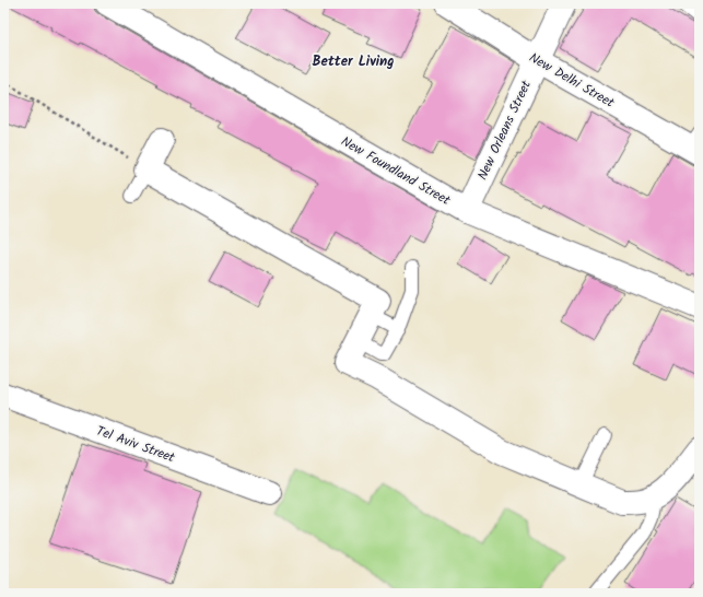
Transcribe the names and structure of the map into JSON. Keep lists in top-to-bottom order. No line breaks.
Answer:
{"streets":{"street":["New Delhi Street","New Orleans Street","New Foundland Street","Tel Aviv Street"]},"crossings":[["New Delhi Street","New Orleans Street"],["New Orleans Street","New Foundland Street"]],"districts":["Better Living"]}
